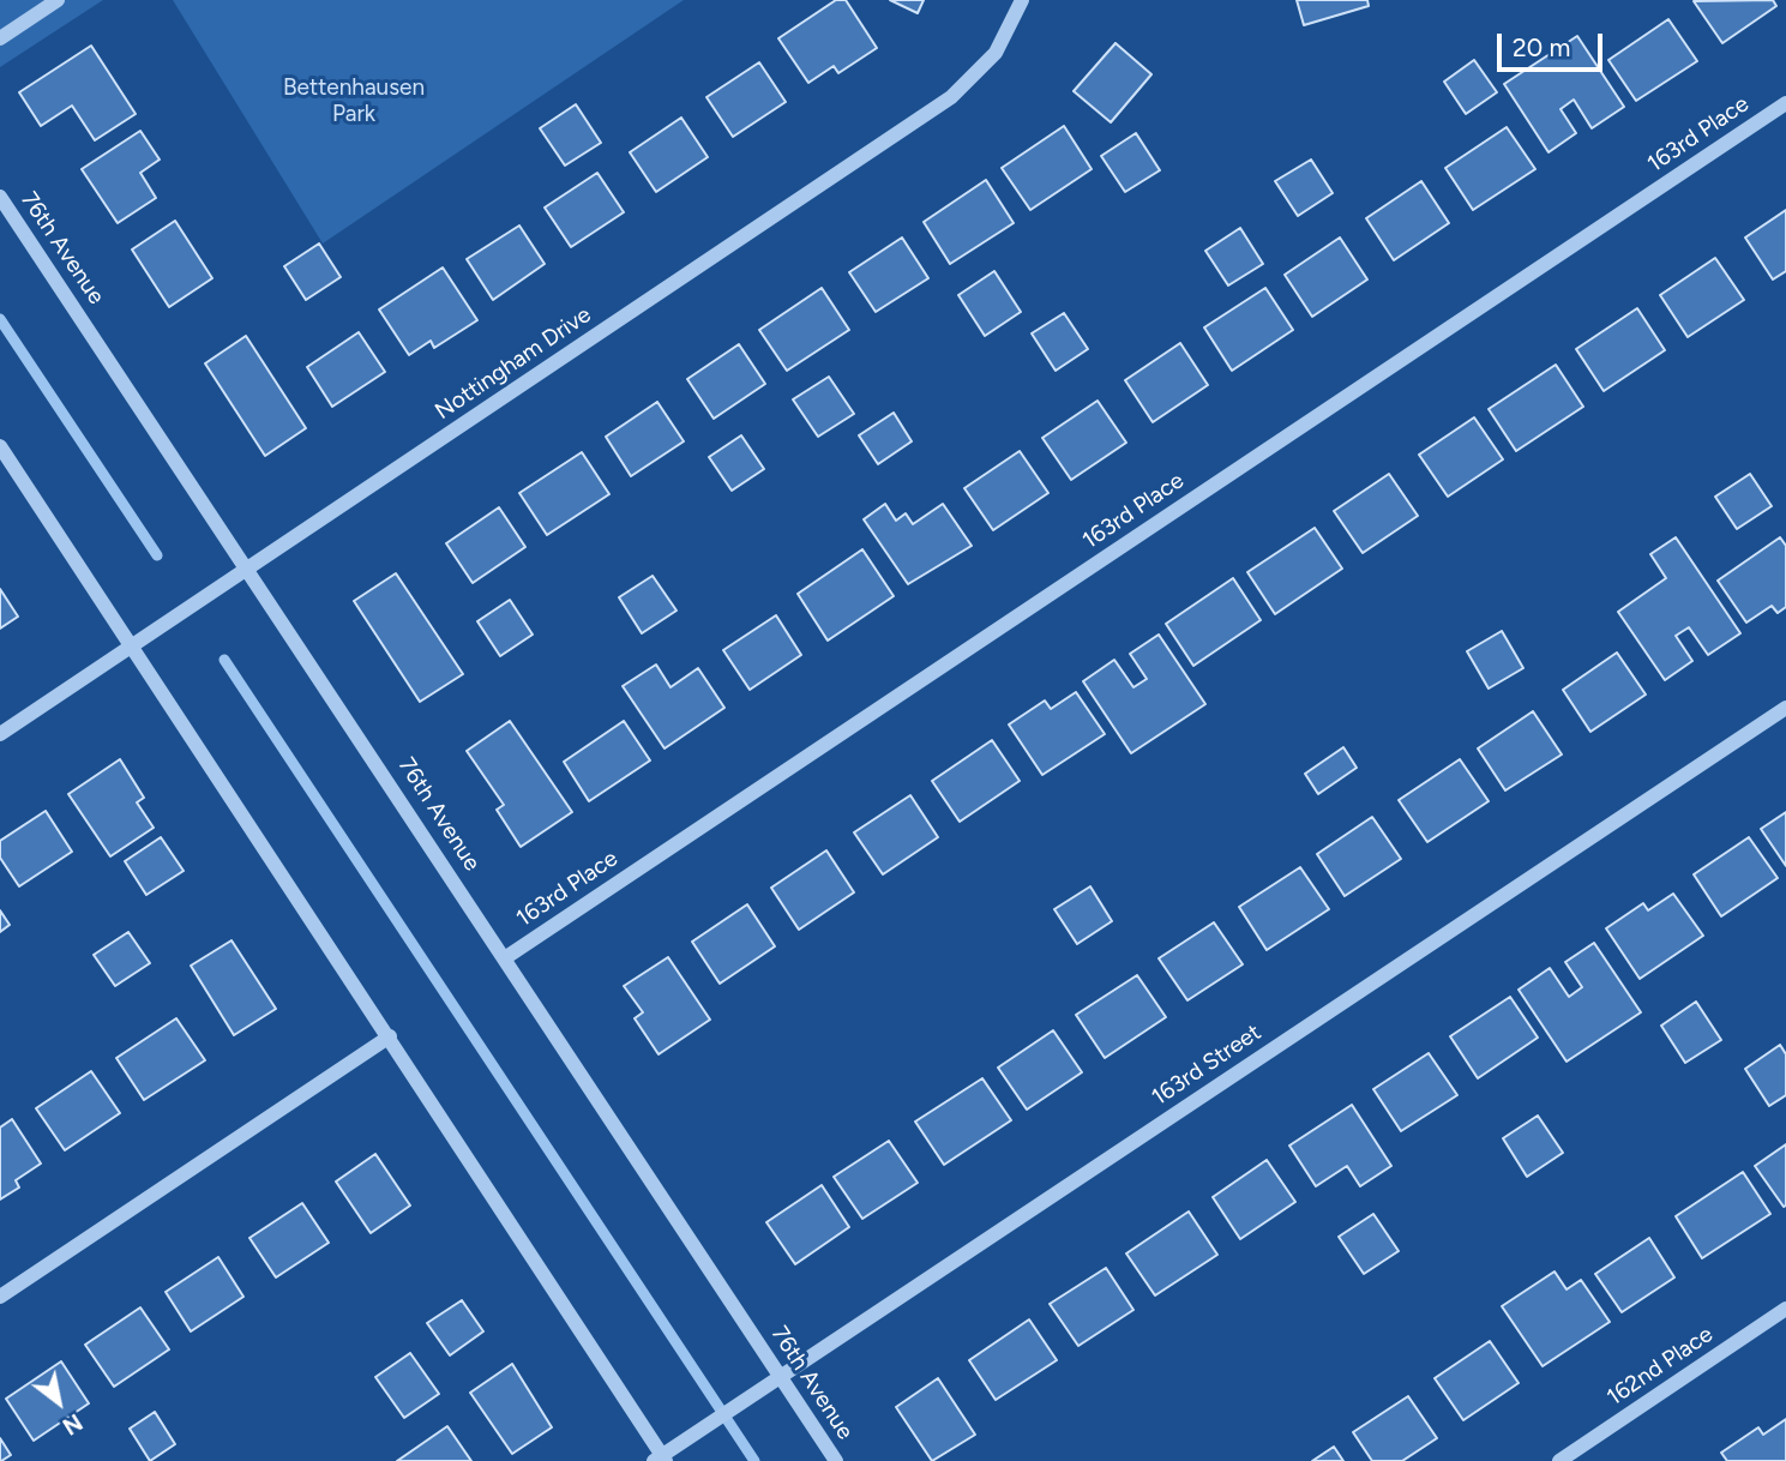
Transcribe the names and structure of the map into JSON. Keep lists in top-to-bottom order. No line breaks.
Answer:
{"streets":{"street":["163rd Place","76th Avenue","Nottingham Drive","163rd Street","162nd Place"]},"crossings":[["163rd Place","76th Avenue"],["76th Avenue","Nottingham Drive"],["76th Avenue","163rd Street"]],"parks":["Bettenhausen Park"],"scale_bar":"20 m","north":"bottom right"}
